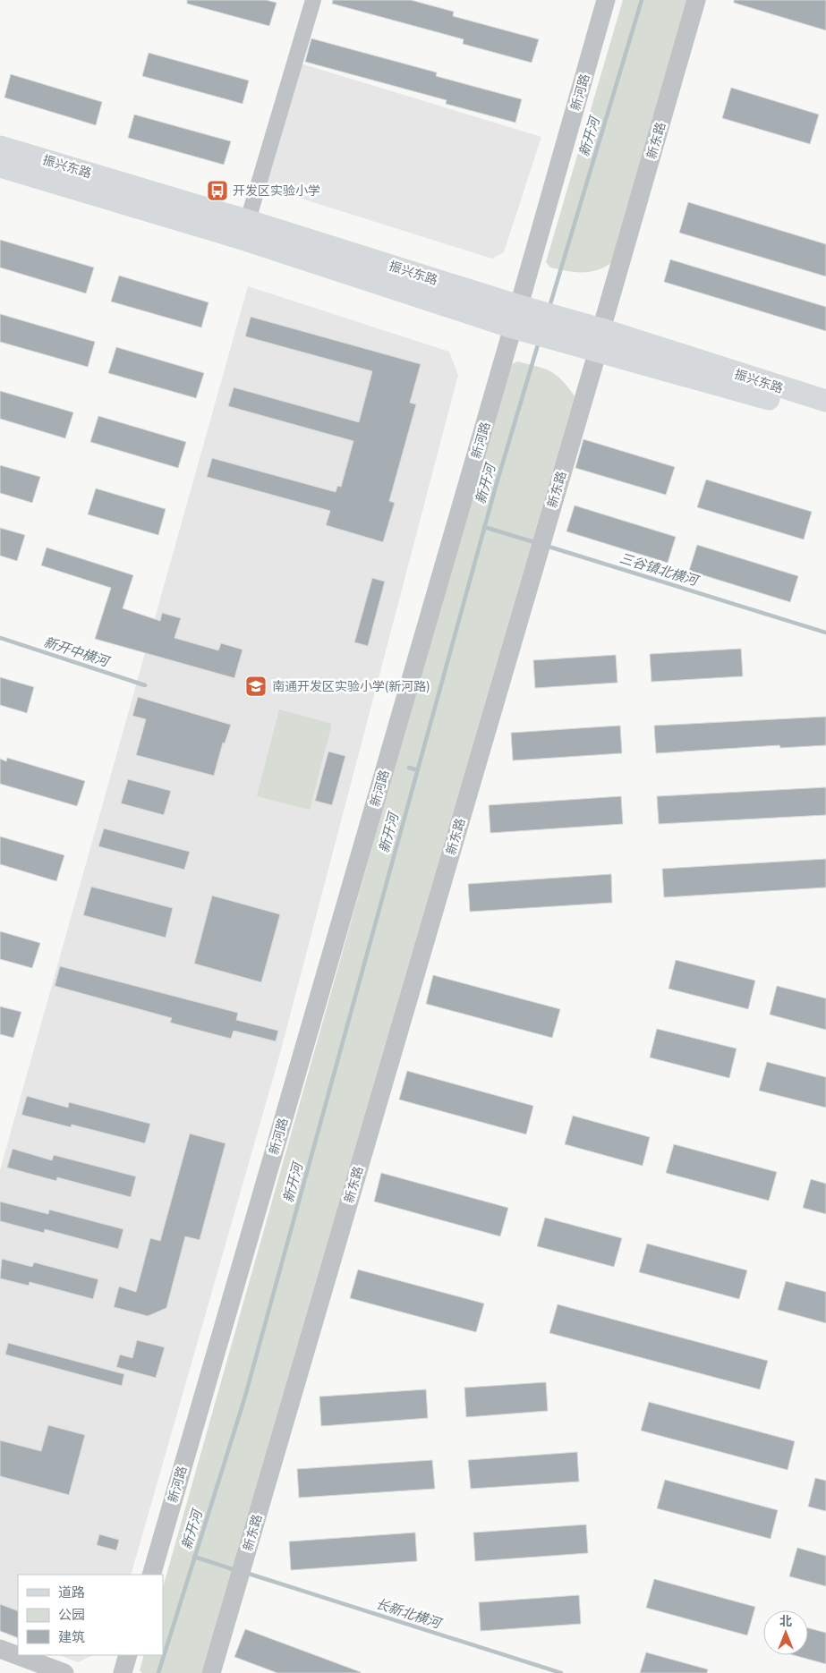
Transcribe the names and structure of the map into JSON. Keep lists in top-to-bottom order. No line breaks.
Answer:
{"streets":{"main road":["振兴东路"],"street":["新河路","新东路"]},"crossings":[["新河路","振兴东路"],["新东路","振兴东路"]],"water":["新开河","三谷镇北横河","新开中横河","长新北横河"],"places":{"bus stop":["开发区实验小学"],"school or university":["南通开发区实验小学(新河路)"]},"legend":["道路","公园","建筑"],"north":"top"}
